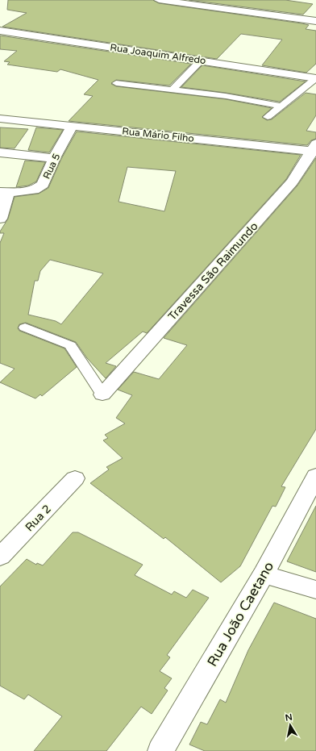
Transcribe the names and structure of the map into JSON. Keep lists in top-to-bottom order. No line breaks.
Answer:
{"streets":{"street":["Rua Joaquim Alfredo","Rua Mário Filho","Rua 5","Travessa São Raimundo","Rua 2","Rua João Caetano"]},"crossings":[["Rua Mário Filho","Rua 5"],["Rua Mário Filho","Travessa São Raimundo"]],"north":"top"}
